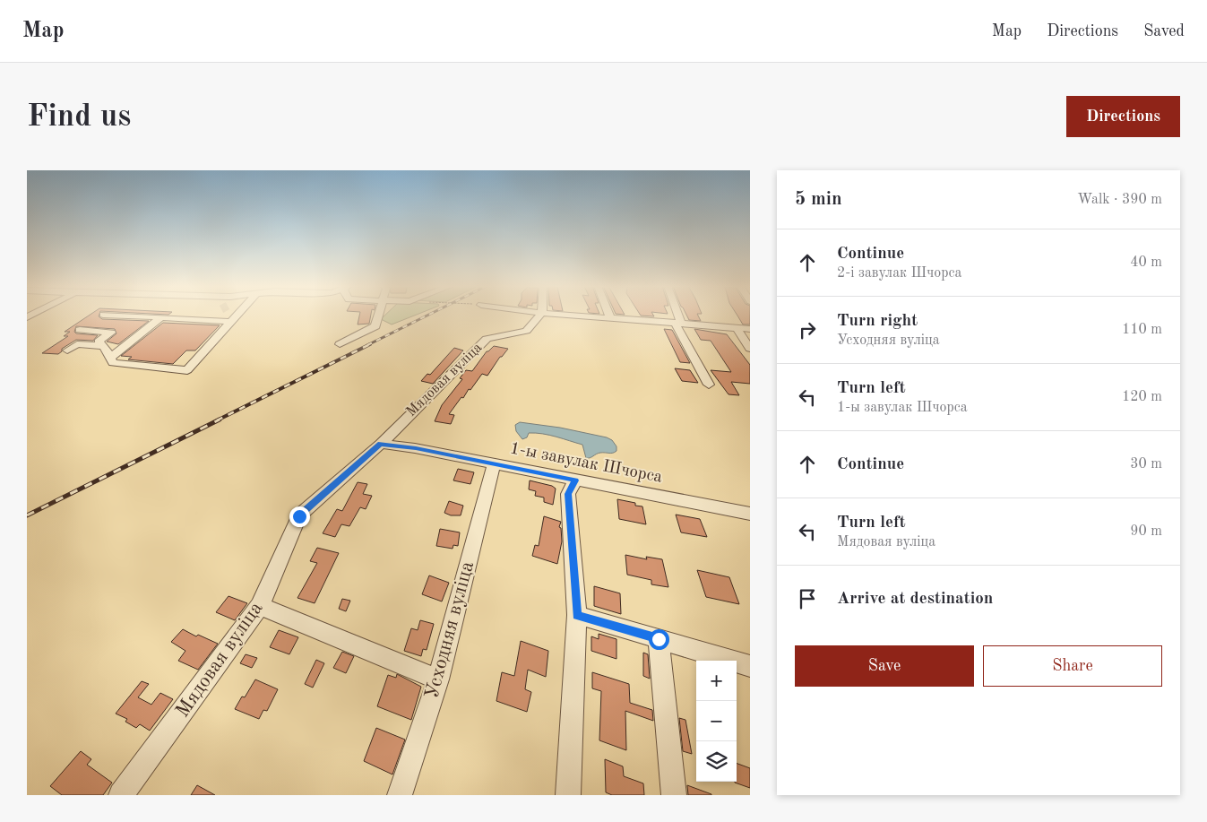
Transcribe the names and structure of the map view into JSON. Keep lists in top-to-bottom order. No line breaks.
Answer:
{"streets":{"street":["Мядовая вуліца","1-ы завулак Шчорса","Усходняя вуліца"]},"crossings":[["Мядовая вуліца","1-ы завулак Шчорса"],["1-ы завулак Шчорса","Усходняя вуліца"]],"page":{"header":"Map","nav":["Map","Directions","Saved"],"buttons":["Directions",["Save","Share"]],"title":"Find us","heading":["5 min","Walk · 390 m"],"list":[["Continue","2-і завулак Шчорса","40 m"],["Turn right","Усходняя вуліца","110 m"],["Turn left","1-ы завулак Шчорса","120 m"],["Continue","30 m"],["Turn left","Мядовая вуліца","90 m"],"Arrive at destination"],"map_buttons":["+","−"]}}
